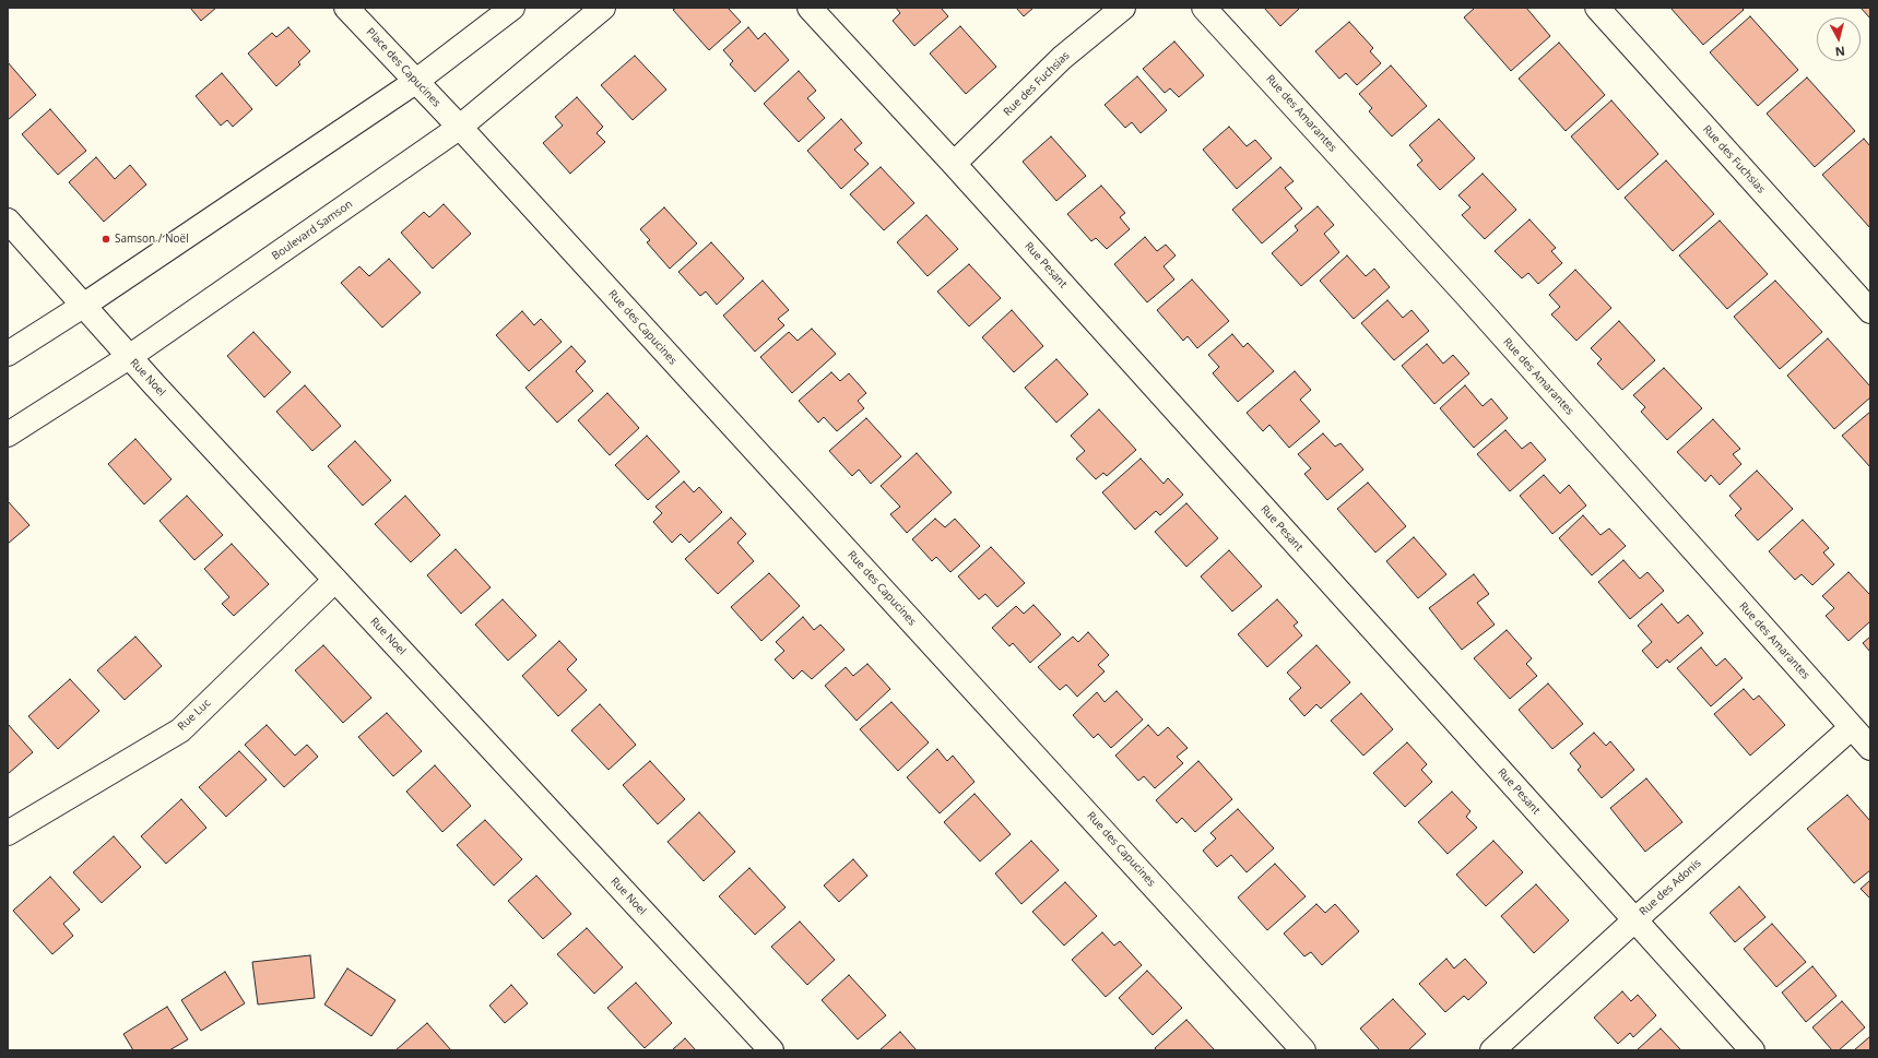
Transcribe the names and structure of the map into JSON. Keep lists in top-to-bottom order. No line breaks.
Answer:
{"streets":{"street":["Place des Capucines","Rue des Fuchsias","Rue des Amarantes","Boulevard Samson","Rue Pesant","Rue des Capucines","Rue Noel","Rue Luc","Rue des Adonis"]},"crossings":[["Place des Capucines","Boulevard Samson"],["Place des Capucines","Rue des Capucines"],["Rue des Fuchsias","Rue Pesant"],["Rue des Amarantes","Rue des Adonis"],["Boulevard Samson","Rue des Capucines"],["Boulevard Samson","Rue Noel"],["Rue Pesant","Rue des Adonis"],["Rue Noel","Rue Luc"]],"places":["Samson / Noël"],"north":"bottom"}
